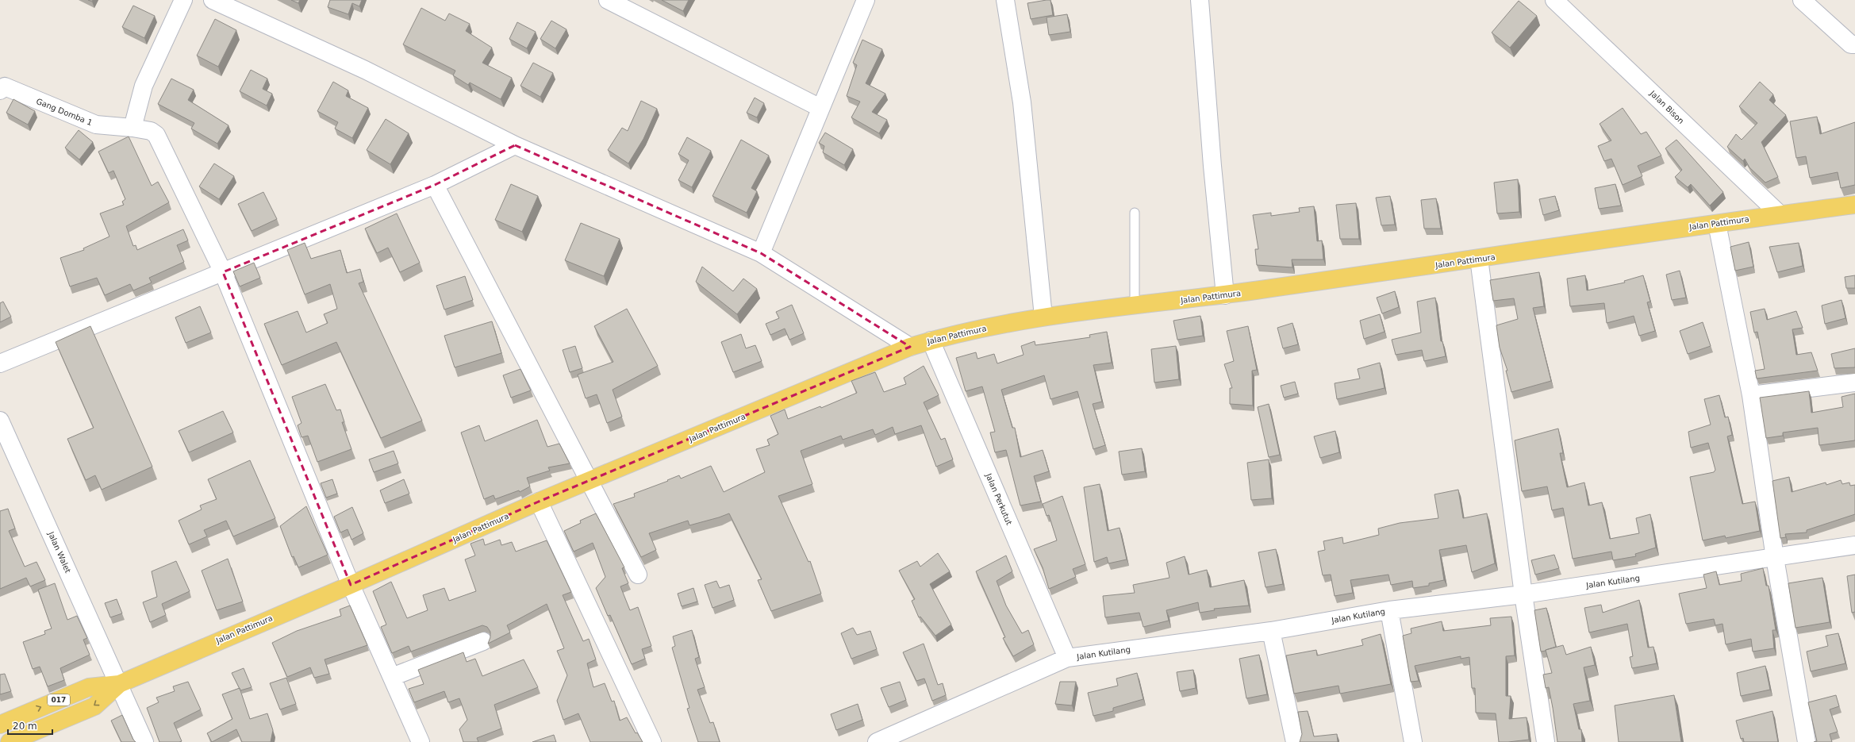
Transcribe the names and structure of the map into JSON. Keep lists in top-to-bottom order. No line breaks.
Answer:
{"streets":{"main road":["Jalan Pattimura","017"],"street":["Jalan Bison","Gang Domba 1","Jalan Perkutut","Jalan Walet","Jalan Kutilang"]},"crossings":[["Jalan Bison","Jalan Pattimura"],["Jalan Pattimura","Jalan Perkutut"],["Jalan Pattimura","Jalan Walet"],["Jalan Perkutut","Jalan Kutilang"]],"scale_bar":"20 m"}
